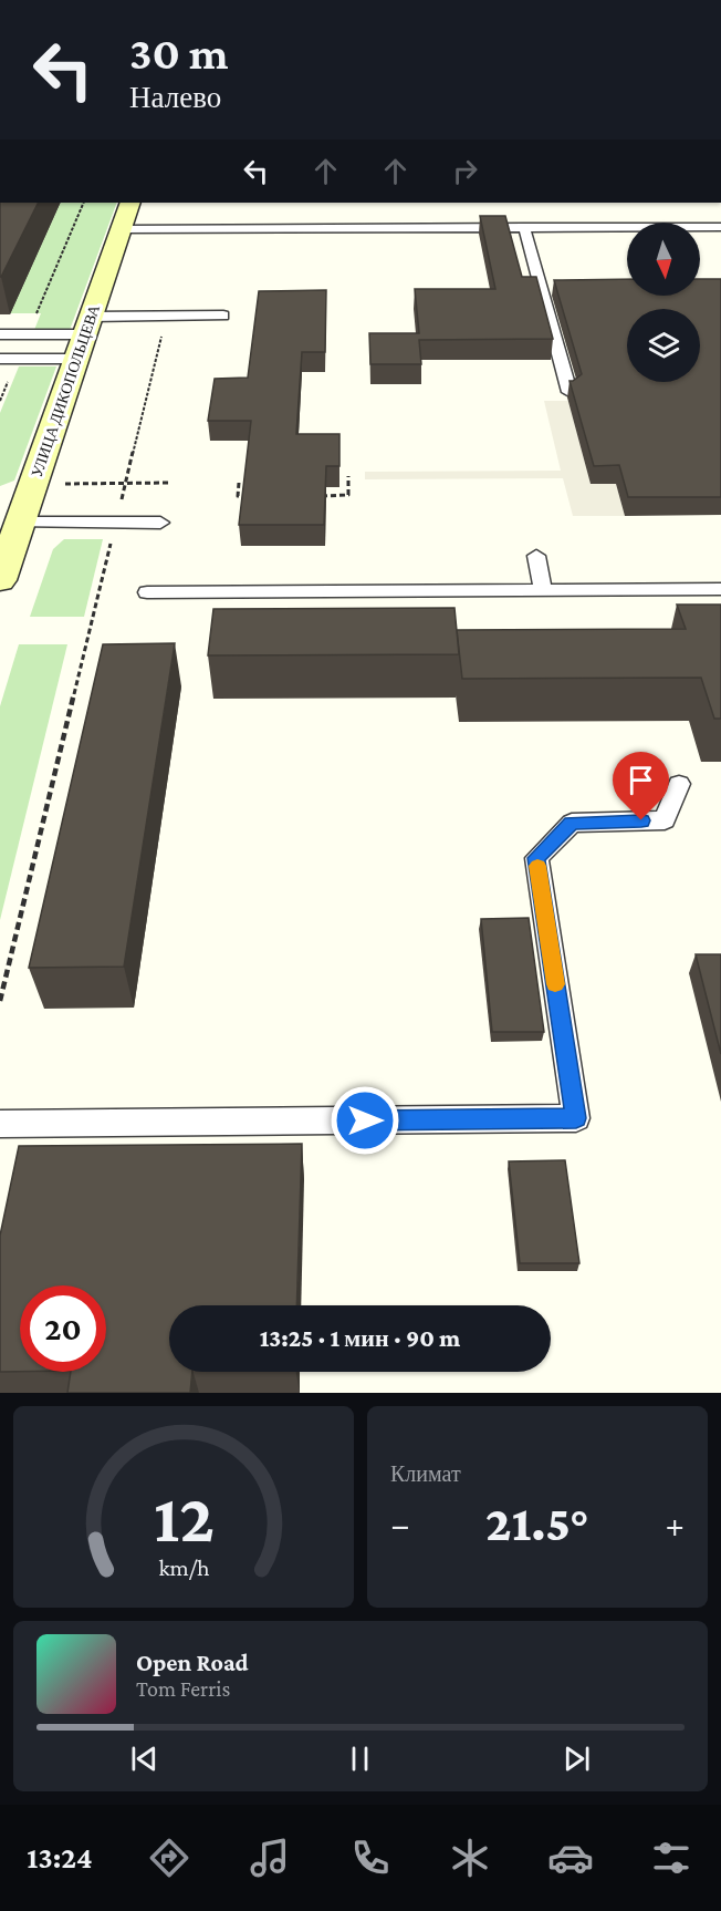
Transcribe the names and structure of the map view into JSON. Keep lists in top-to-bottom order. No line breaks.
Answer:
{"streets":{"street":["УЛИЦА ДИКОПОЛЬЦЕВА"]},"north":"bottom","page":{"turn":["30 m","Налево"],"limit":"20","trip":"13:25 · 1 мин · 90 m","tile":"Климат","heat":["−","21.5°","+"],"song":["Open Road","Tom Ferris"],"tabs":"13:24","gauge":["12","km/h"]}}
